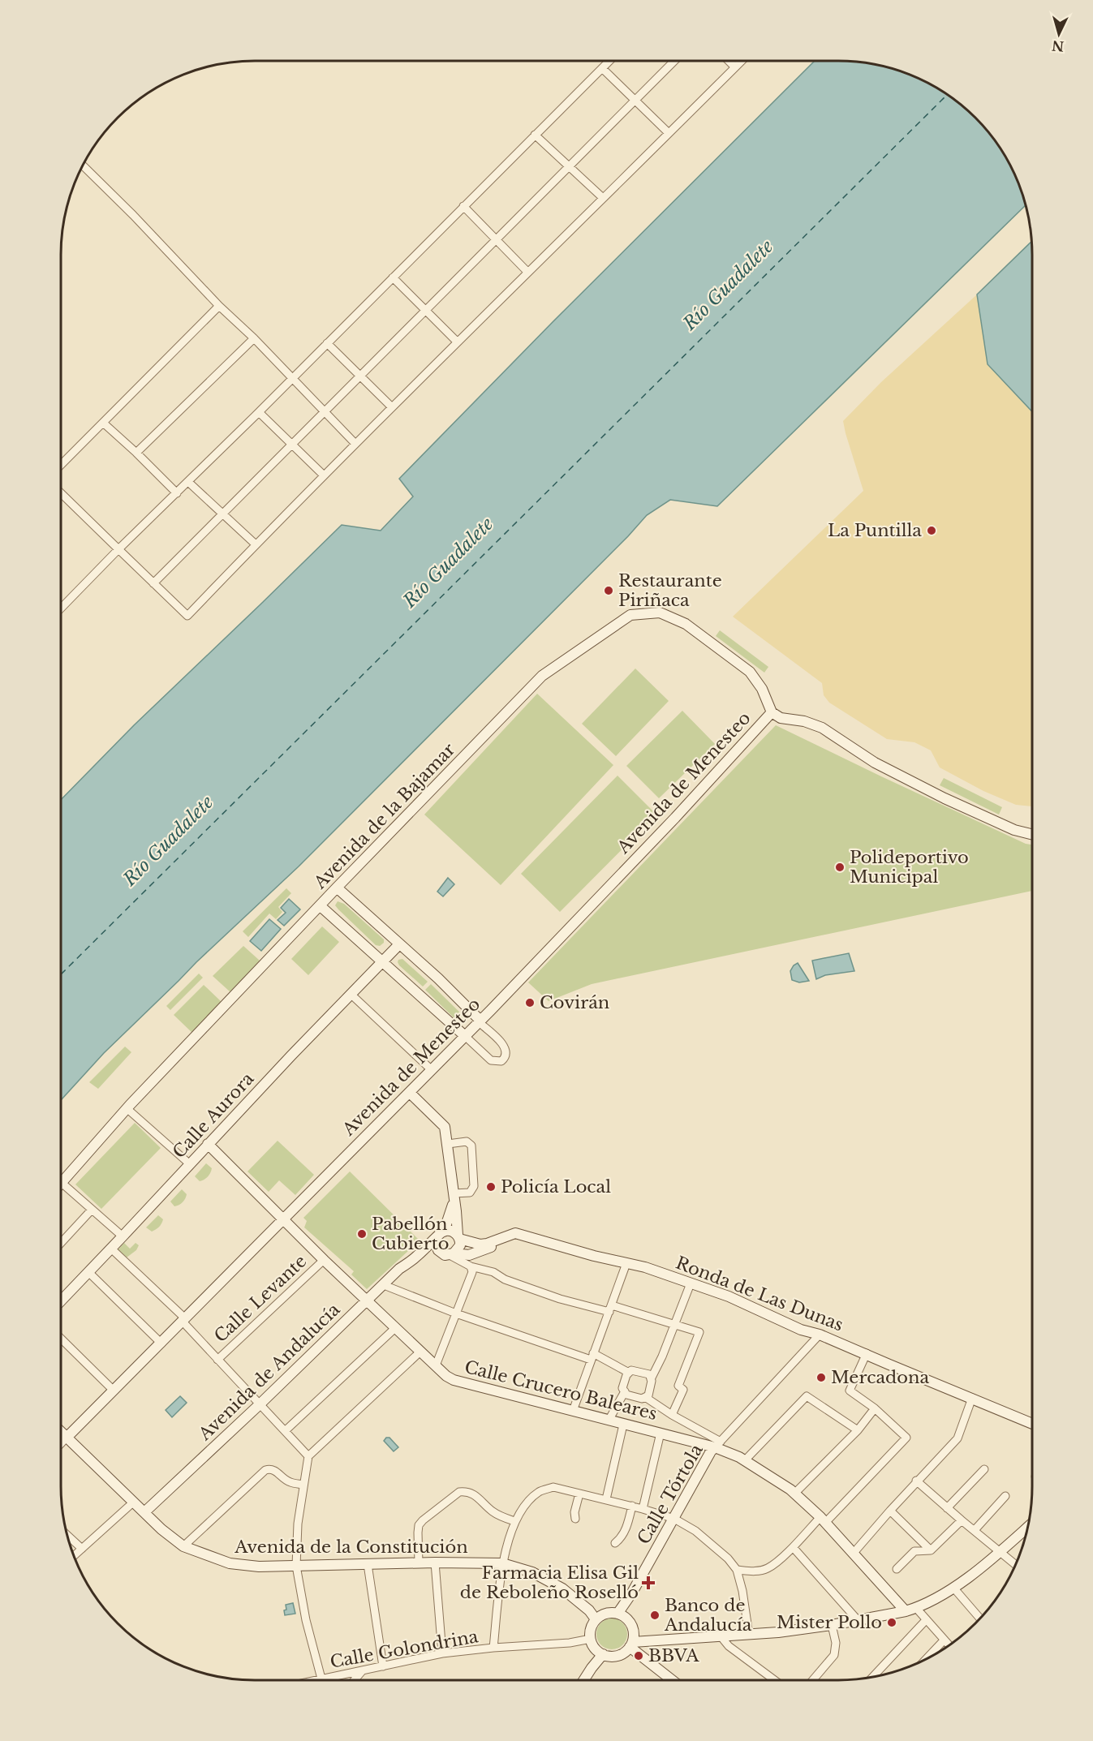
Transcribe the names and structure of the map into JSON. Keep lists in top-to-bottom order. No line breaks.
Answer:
{"streets":{"street":["Avenida de Menesteo","Avenida de la Bajamar","Calle Aurora","Ronda de Las Dunas","Calle Levante","Avenida de Andalucía","Calle Crucero Baleares","Calle Tórtola","Avenida de la Constitución","Calle Golondrina"]},"crossings":[["Avenida de Menesteo","Avenida de la Bajamar"],["Avenida de Menesteo","Calle Crucero Baleares"],["Avenida de Menesteo","Avenida de la Constitución"],["Calle Aurora","Calle Crucero Baleares"],["Ronda de Las Dunas","Calle Tórtola"],["Calle Levante","Calle Crucero Baleares"],["Avenida de Andalucía","Calle Crucero Baleares"],["Avenida de Andalucía","Avenida de la Constitución"],["Calle Crucero Baleares","Calle Tórtola"],["Calle Tórtola","Avenida de la Constitución"],["Calle Tórtola","Calle Golondrina"],["Avenida de la Constitución","Calle Golondrina"]],"water":["Río Guadalete"],"places":{"other":["La Puntilla","Restaurante Piriñaca","Polideportivo Municipal","Covirán","Policía Local","Pabellón Cubierto","Mercadona","Banco de Andalucía","Mister Pollo","BBVA"],"health":["Farmacia Elisa Gil de Reboleño Roselló"]},"north":"bottom"}
